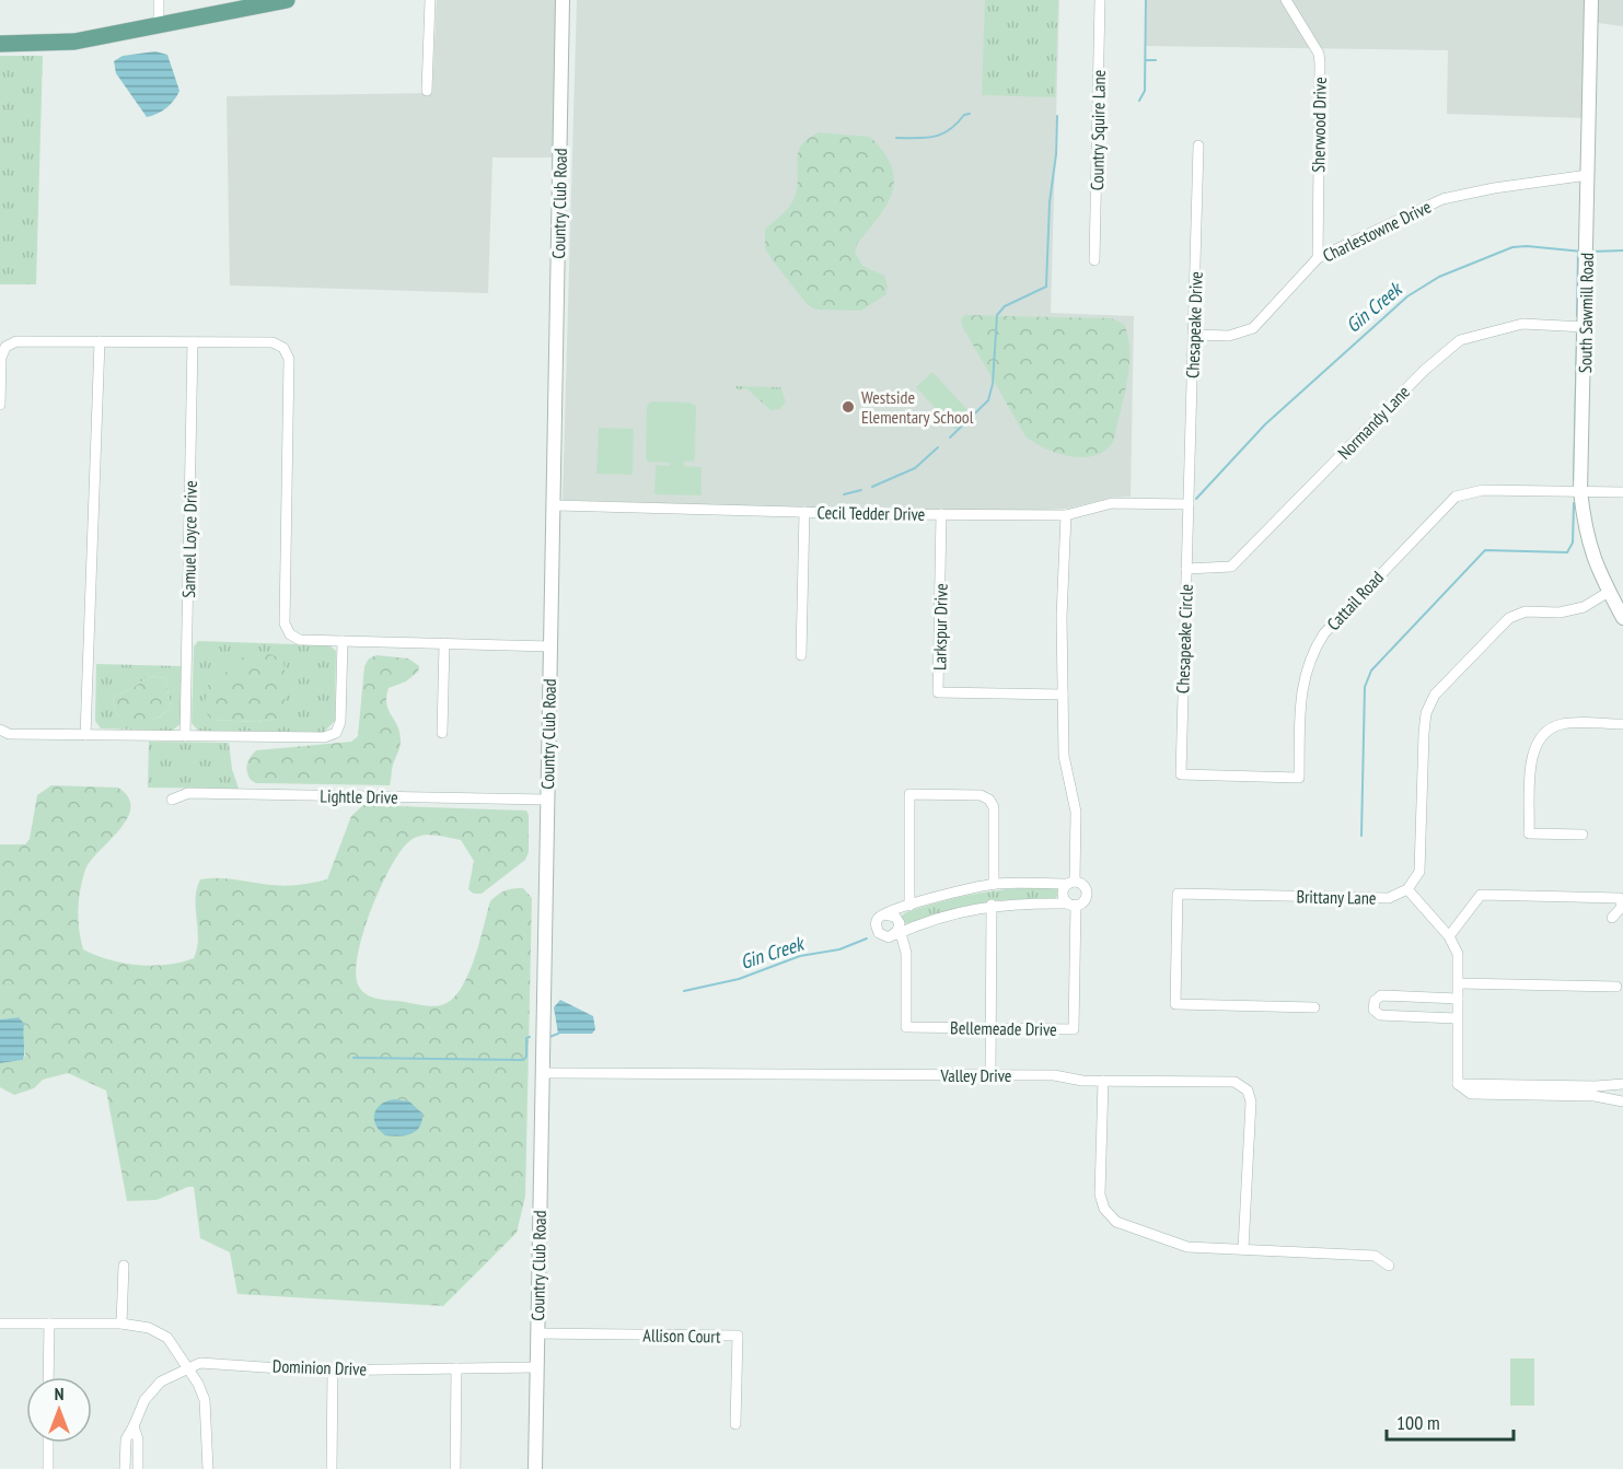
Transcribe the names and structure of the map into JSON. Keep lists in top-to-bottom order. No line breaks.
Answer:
{"streets":{"street":["Sherwood Drive","Country Squire Lane","Country Club Road","Charlestowne Drive","South Sawmill Road","Chesapeake Drive","Normandy Lane","Cecil Tedder Drive","Samuel Loyce Drive","Cattail Road","Larkspur Drive","Chesapeake Circle","Lightle Drive","Brittany Lane","Bellemeade Drive","Valley Drive","Allison Court","Dominion Drive"]},"crossings":[["Sherwood Drive","Charlestowne Drive"],["Country Club Road","Cecil Tedder Drive"],["Country Club Road","Lightle Drive"],["Country Club Road","Valley Drive"],["Country Club Road","Allison Court"],["Country Club Road","Dominion Drive"],["Charlestowne Drive","South Sawmill Road"],["Charlestowne Drive","Chesapeake Drive"],["South Sawmill Road","Normandy Lane"],["South Sawmill Road","Cattail Road"],["Chesapeake Drive","Cecil Tedder Drive"],["Chesapeake Drive","Chesapeake Circle"],["Normandy Lane","Chesapeake Circle"],["Cecil Tedder Drive","Larkspur Drive"],["Cecil Tedder Drive","Chesapeake Circle"],["Cattail Road","Chesapeake Circle"]],"water":["Gin Creek"],"places":["Westside Elementary School"],"scale_bar":"100 m","north":"top"}
